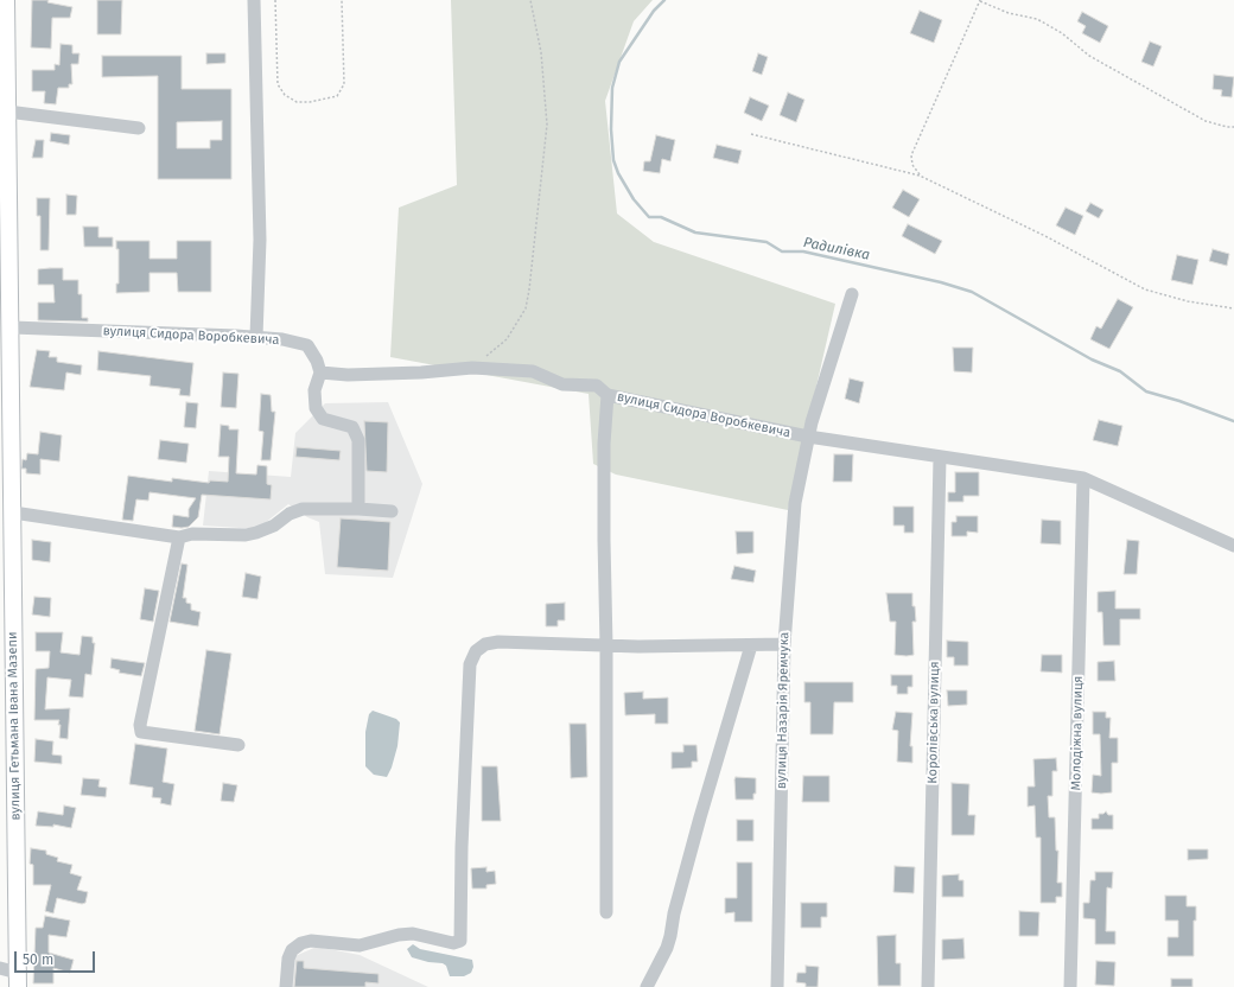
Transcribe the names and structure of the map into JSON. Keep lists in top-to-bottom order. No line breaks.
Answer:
{"streets":{"main road":["вулиця Гетьмана Івана Мазепи"],"street":["вулиця Сидора Воробкевича","вулиця Назарія Яремчука","Королівська вулиця","Молодіжна вулиця"]},"crossings":[["вулиця Сидора Воробкевича","вулиця Назарія Яремчука"],["вулиця Сидора Воробкевича","Королівська вулиця"],["вулиця Сидора Воробкевича","вулиця Гетьмана Івана Мазепи"],["вулиця Сидора Воробкевича","Молодіжна вулиця"]],"water":["Радилівка"],"scale_bar":"50 m"}
